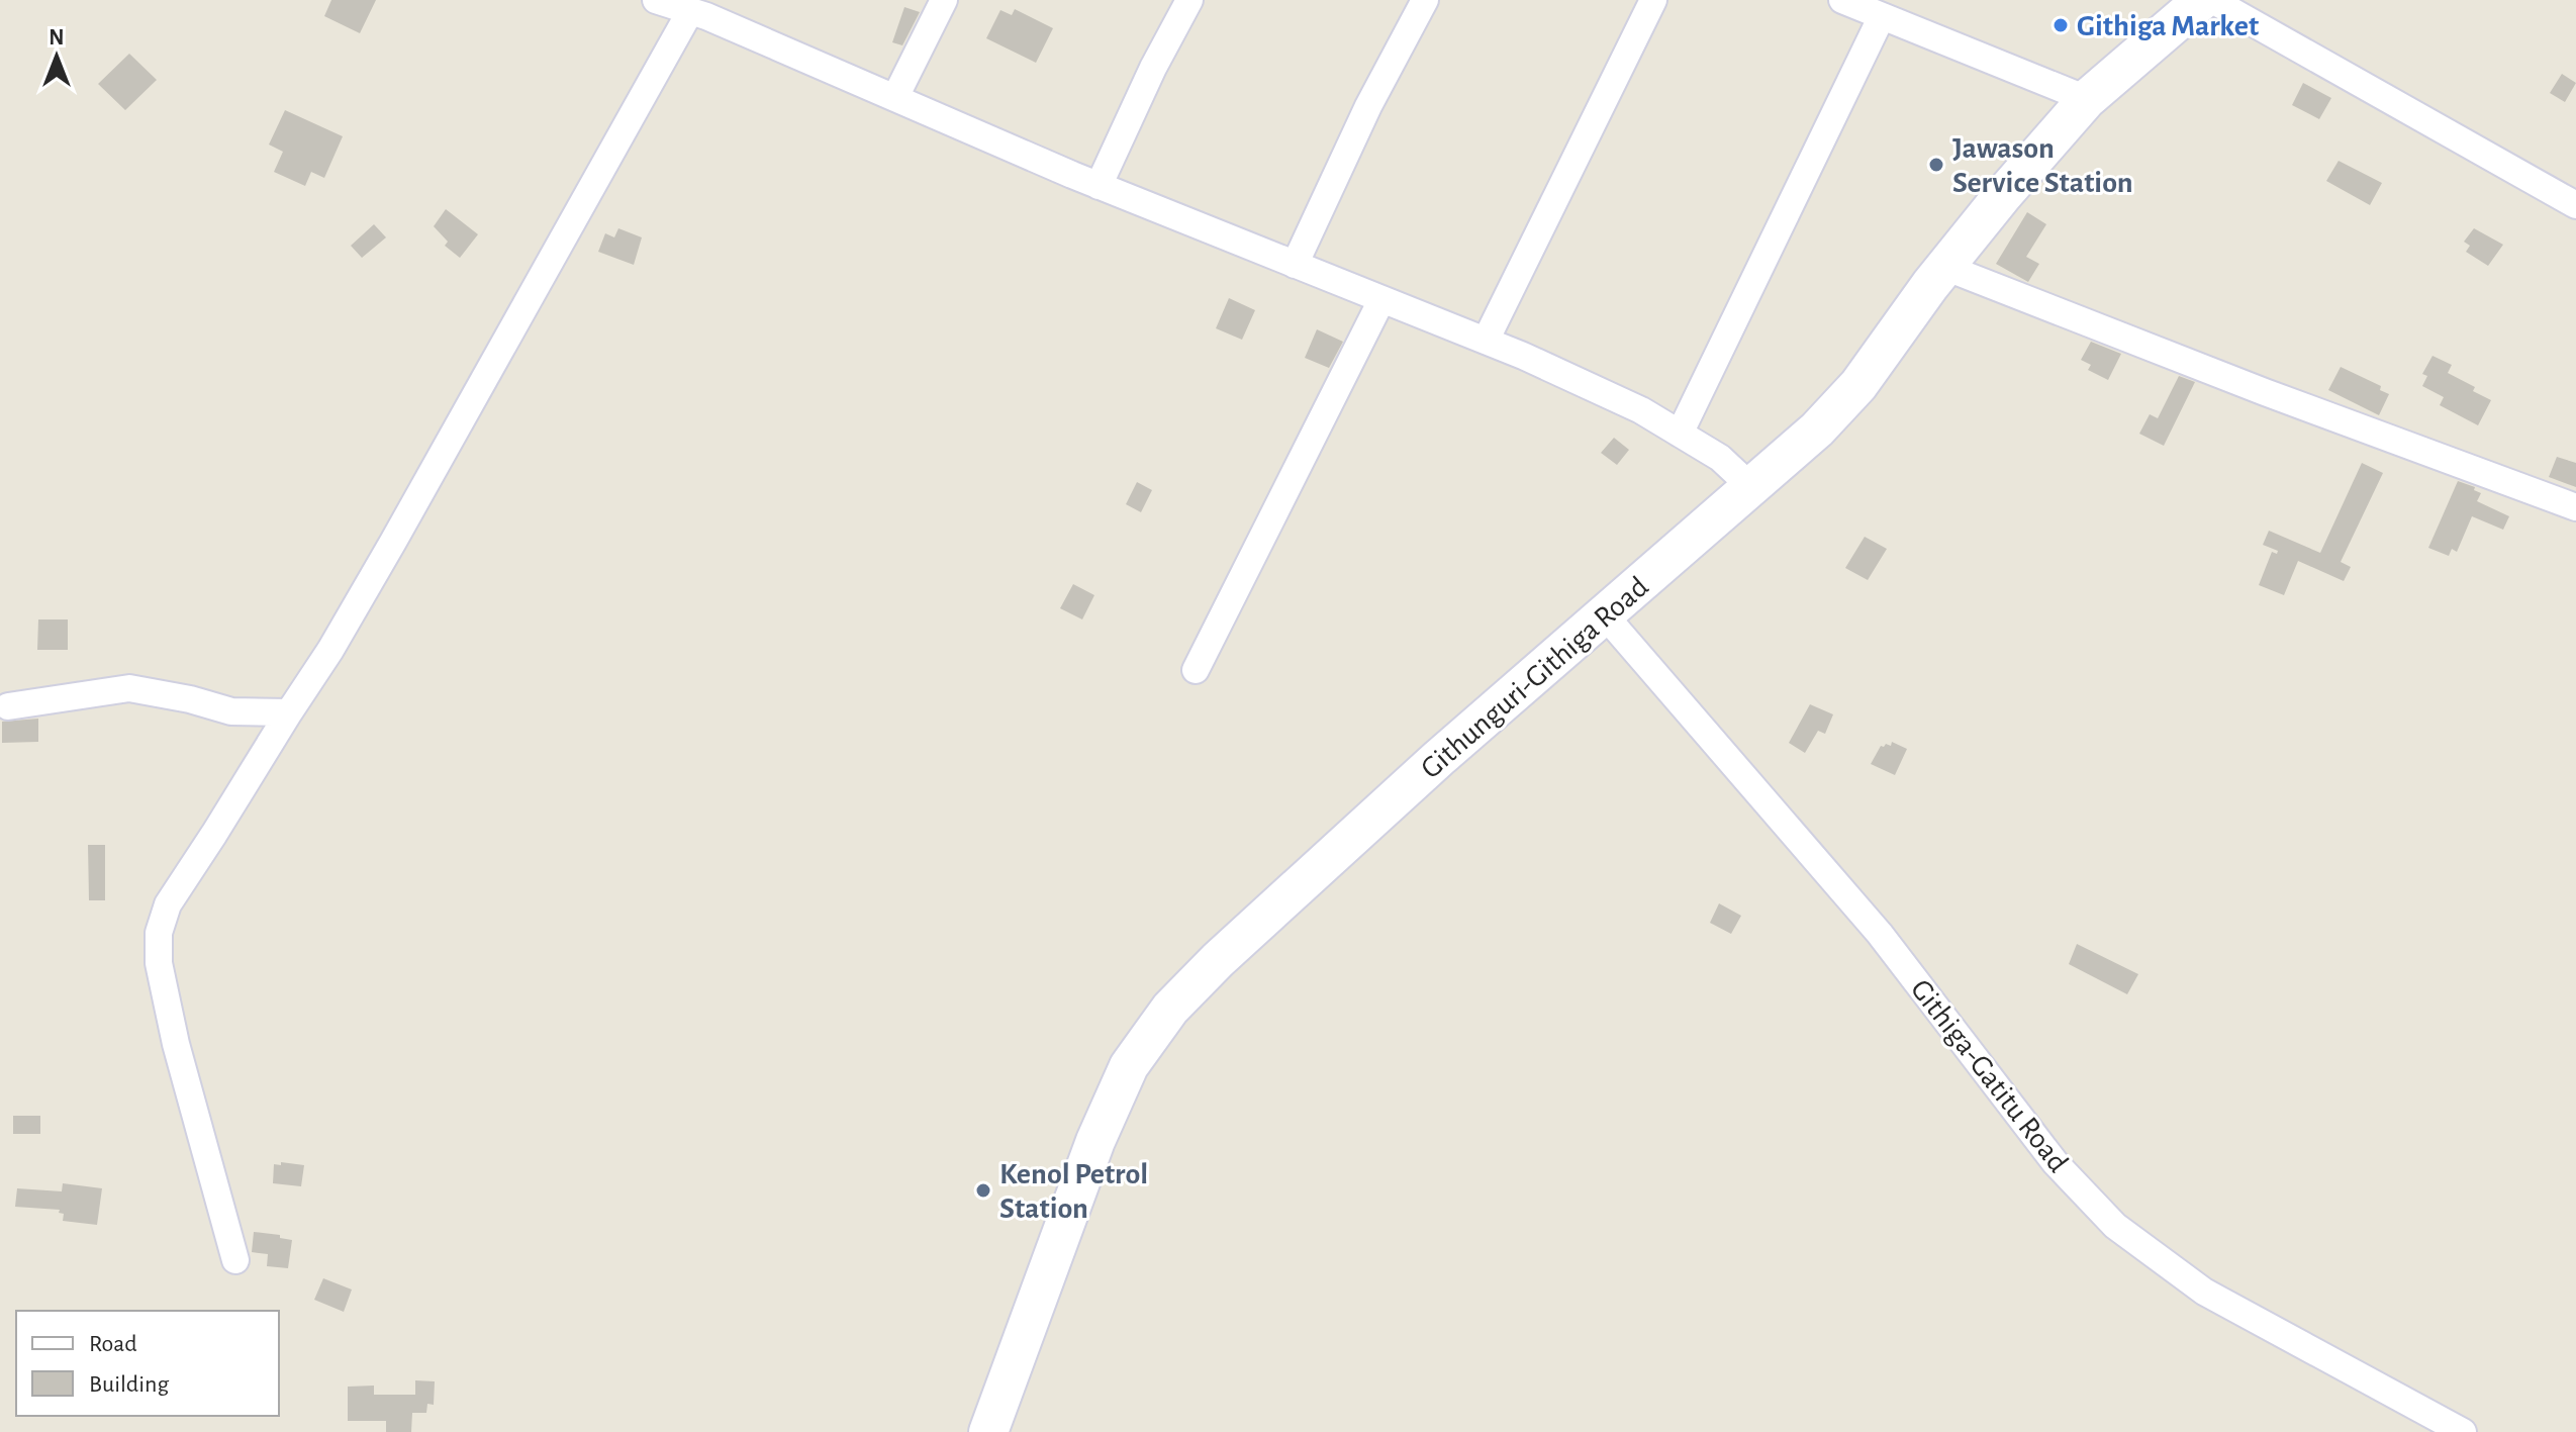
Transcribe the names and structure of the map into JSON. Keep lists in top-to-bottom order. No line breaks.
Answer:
{"streets":{"street":["Githunguri-Githiga Road","Githiga-Gatitu Road"]},"crossings":[["Githunguri-Githiga Road","Githiga-Gatitu Road"]],"places":["Githiga Market","Jawason Service Station","Kenol Petrol Station"],"legend":["Road","Building"],"north":"top"}
